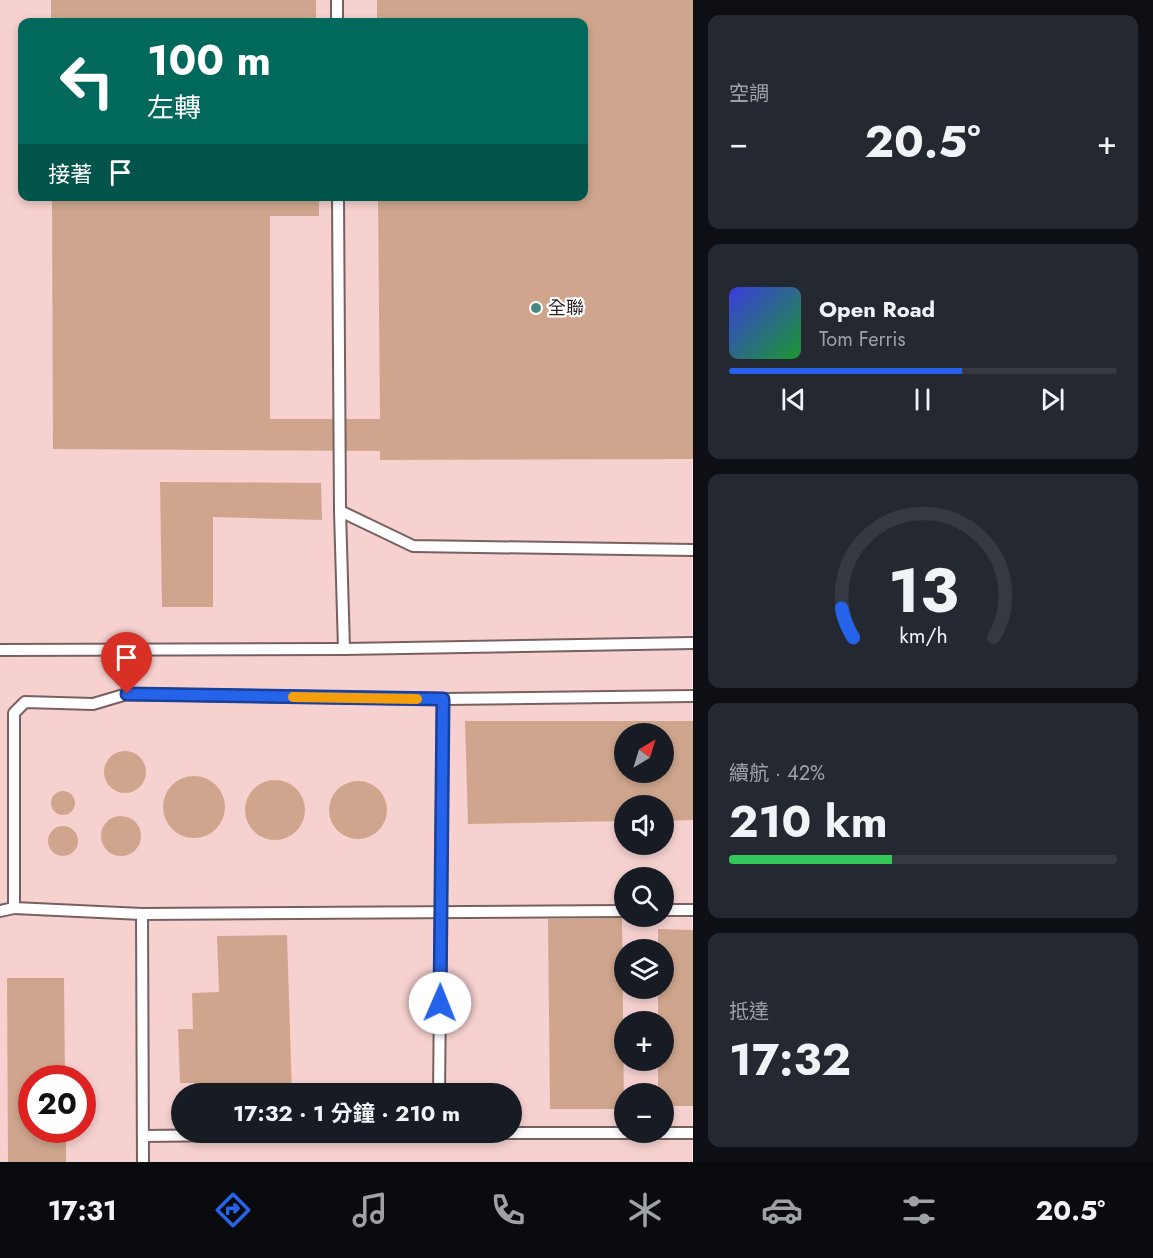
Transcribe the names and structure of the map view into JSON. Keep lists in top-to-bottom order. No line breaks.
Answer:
{"places":["全聯"],"north":"top right","page":{"tile":["空調",["續航 · 42%","210 km"],["抵達","17:32"]],"turn":["100 m","左轉"],"heat":["−","20.5°","+"],"then":"接著","song":["Open Road","Tom Ferris"],"map_buttons":["+","−"],"limit":"20","trip":"17:32 · 1 分鐘 · 210 m","tabs":["17:31","20.5°"],"gauge":["13","km/h"]}}
